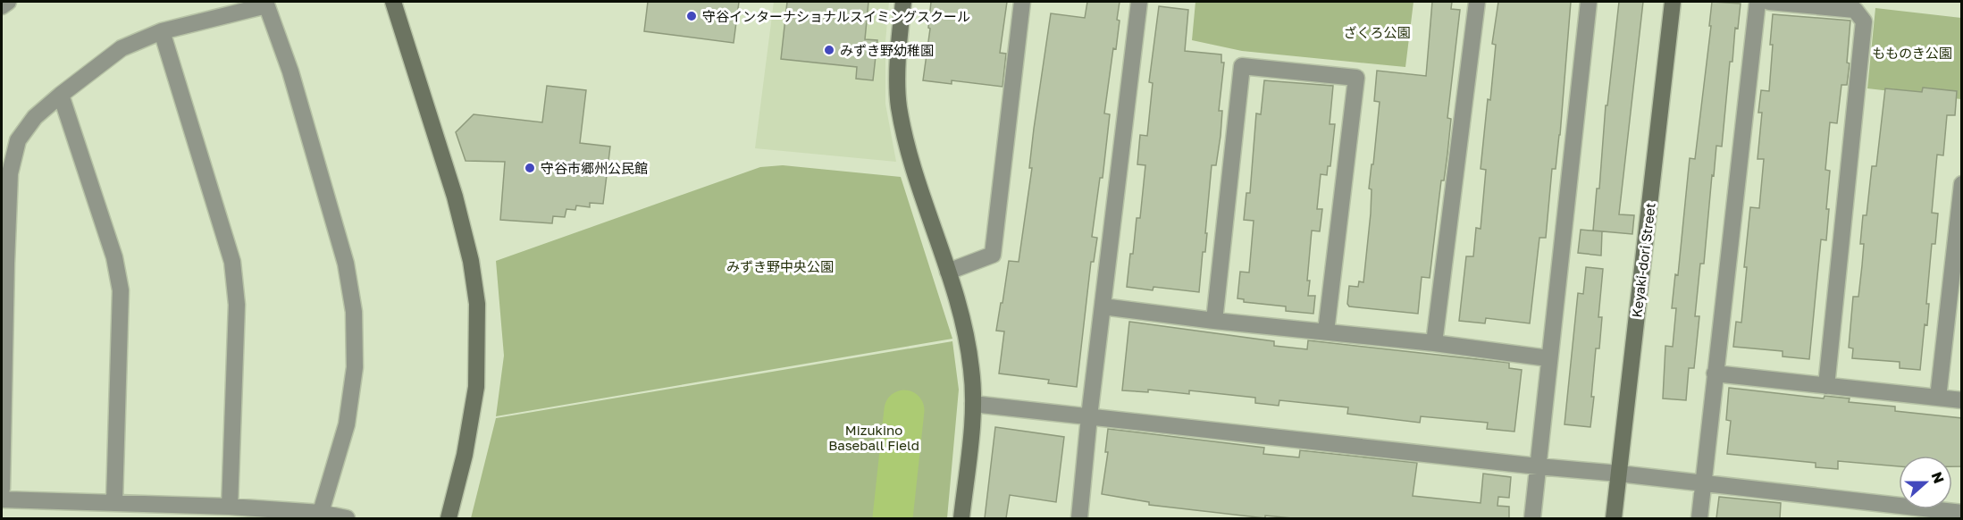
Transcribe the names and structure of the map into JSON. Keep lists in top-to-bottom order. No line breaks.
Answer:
{"streets":{"street":["Keyaki-dori Street"]},"parks":["ざくろ公園","もものき公園","みずき野中央公園","Mizukino Baseball Field"],"places":["守谷インターナショナルスイミングスクール","みずき野幼稚園","守谷市郷州公民館"],"north":"right"}
